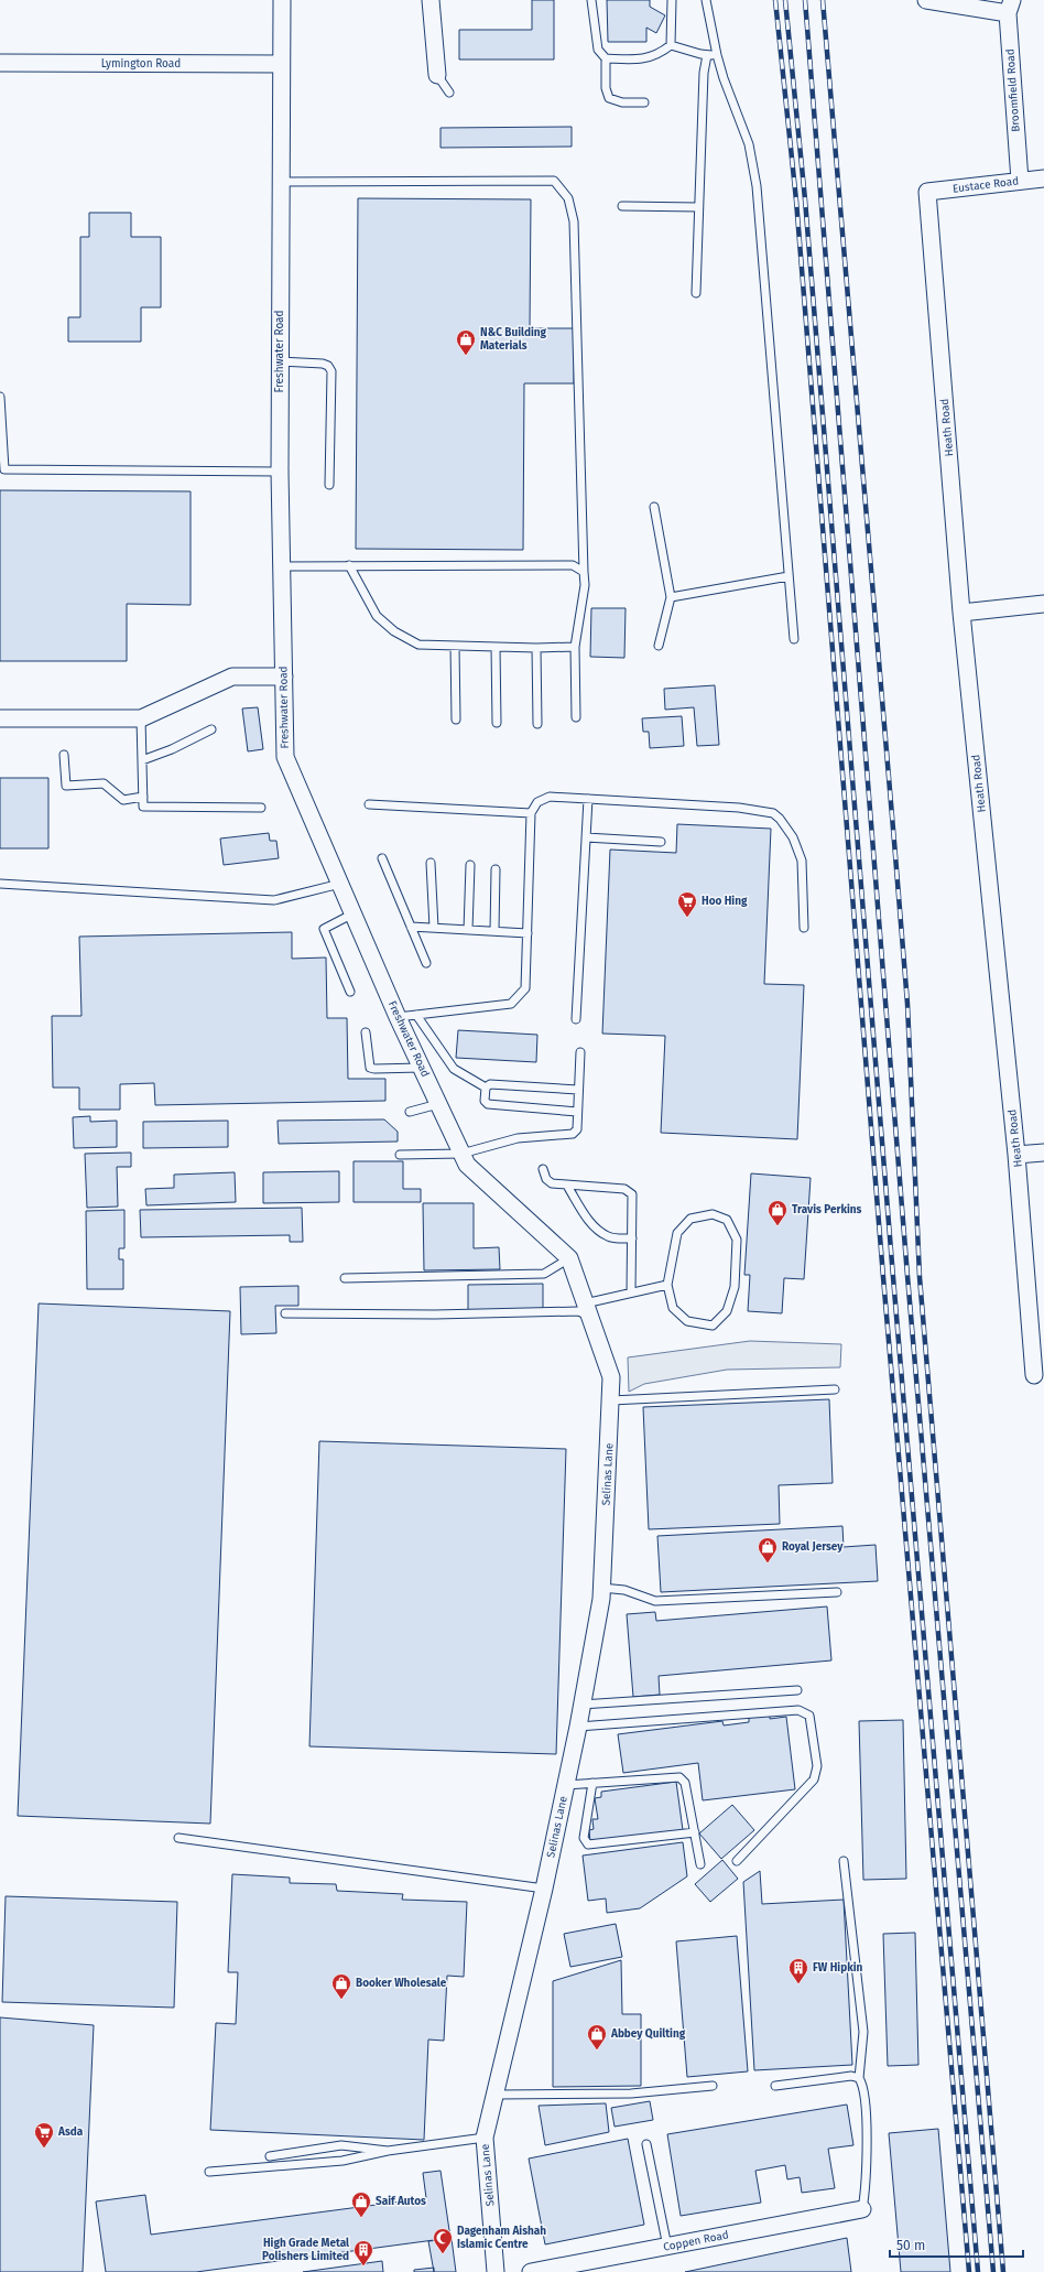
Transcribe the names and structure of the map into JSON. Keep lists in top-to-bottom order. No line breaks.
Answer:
{"streets":{"street":["Lymington Road","Broomfield Road","Eustace Road","Freshwater Road","Heath Road","Selinas Lane","Coppen Road"]},"crossings":[["Lymington Road","Freshwater Road"],["Broomfield Road","Eustace Road"],["Eustace Road","Heath Road"],["Freshwater Road","Selinas Lane"]],"places":{"shop":["N&C Building Materials","Travis Perkins","Royal Jersey","Booker Wholesale","Abbey Quilting","Saif Autos"],"supermarket":["Hoo Hing","Asda"],"building":["FW Hipkin","High Grade Metal Polishers Limited"],"mosque":["Dagenham Aishah Islamic Centre"]},"scale_bar":"50 m"}
